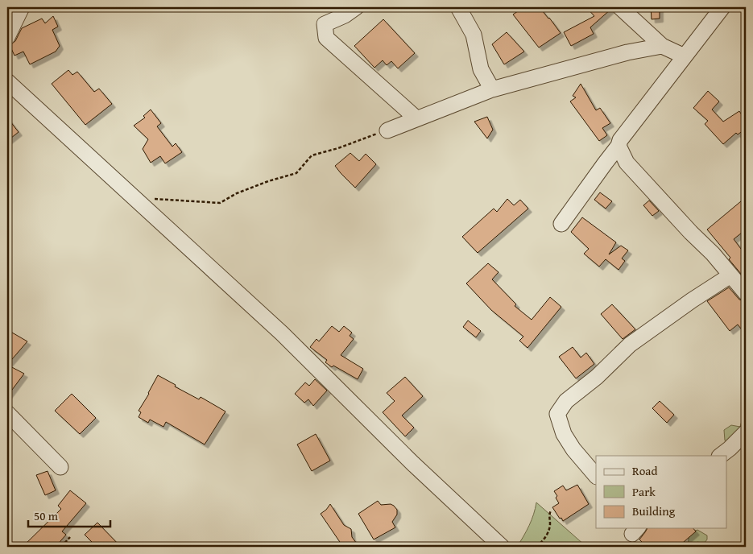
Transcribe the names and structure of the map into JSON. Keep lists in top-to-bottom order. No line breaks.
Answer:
{"legend":["Road","Park","Building"],"scale_bar":"50 m"}
